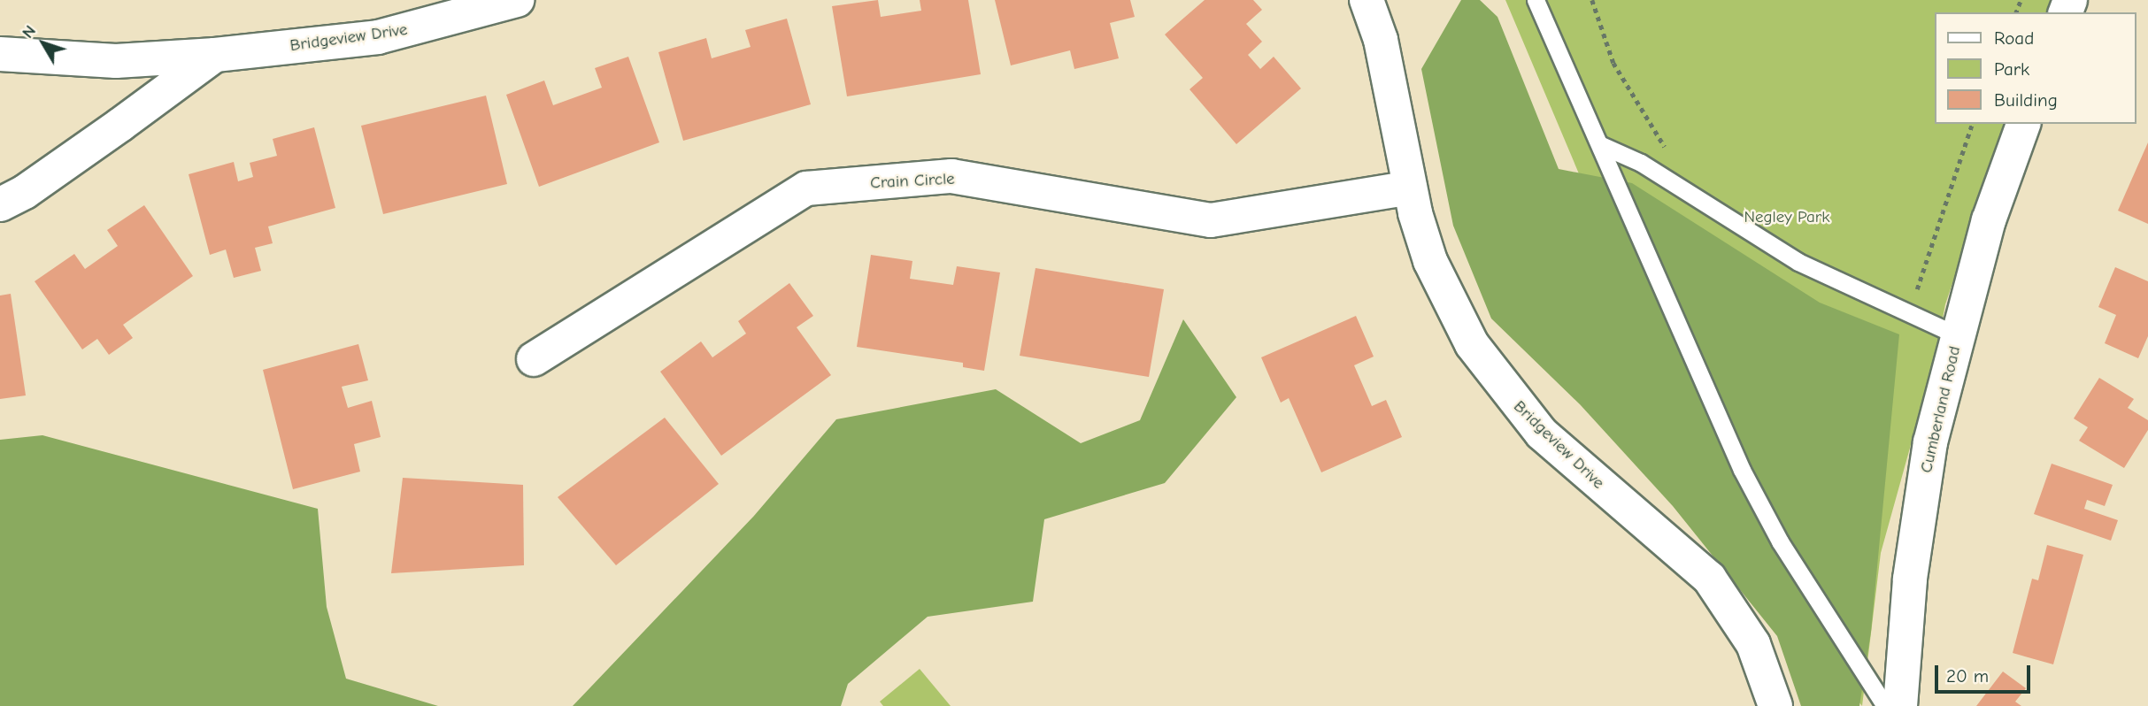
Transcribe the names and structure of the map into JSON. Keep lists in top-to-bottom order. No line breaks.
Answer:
{"streets":{"street":["Bridgeview Drive","Crain Circle","Cumberland Road"]},"crossings":[["Bridgeview Drive","Crain Circle"]],"parks":["Negley Park"],"legend":["Road","Park","Building"],"scale_bar":"20 m","north":"top left"}
